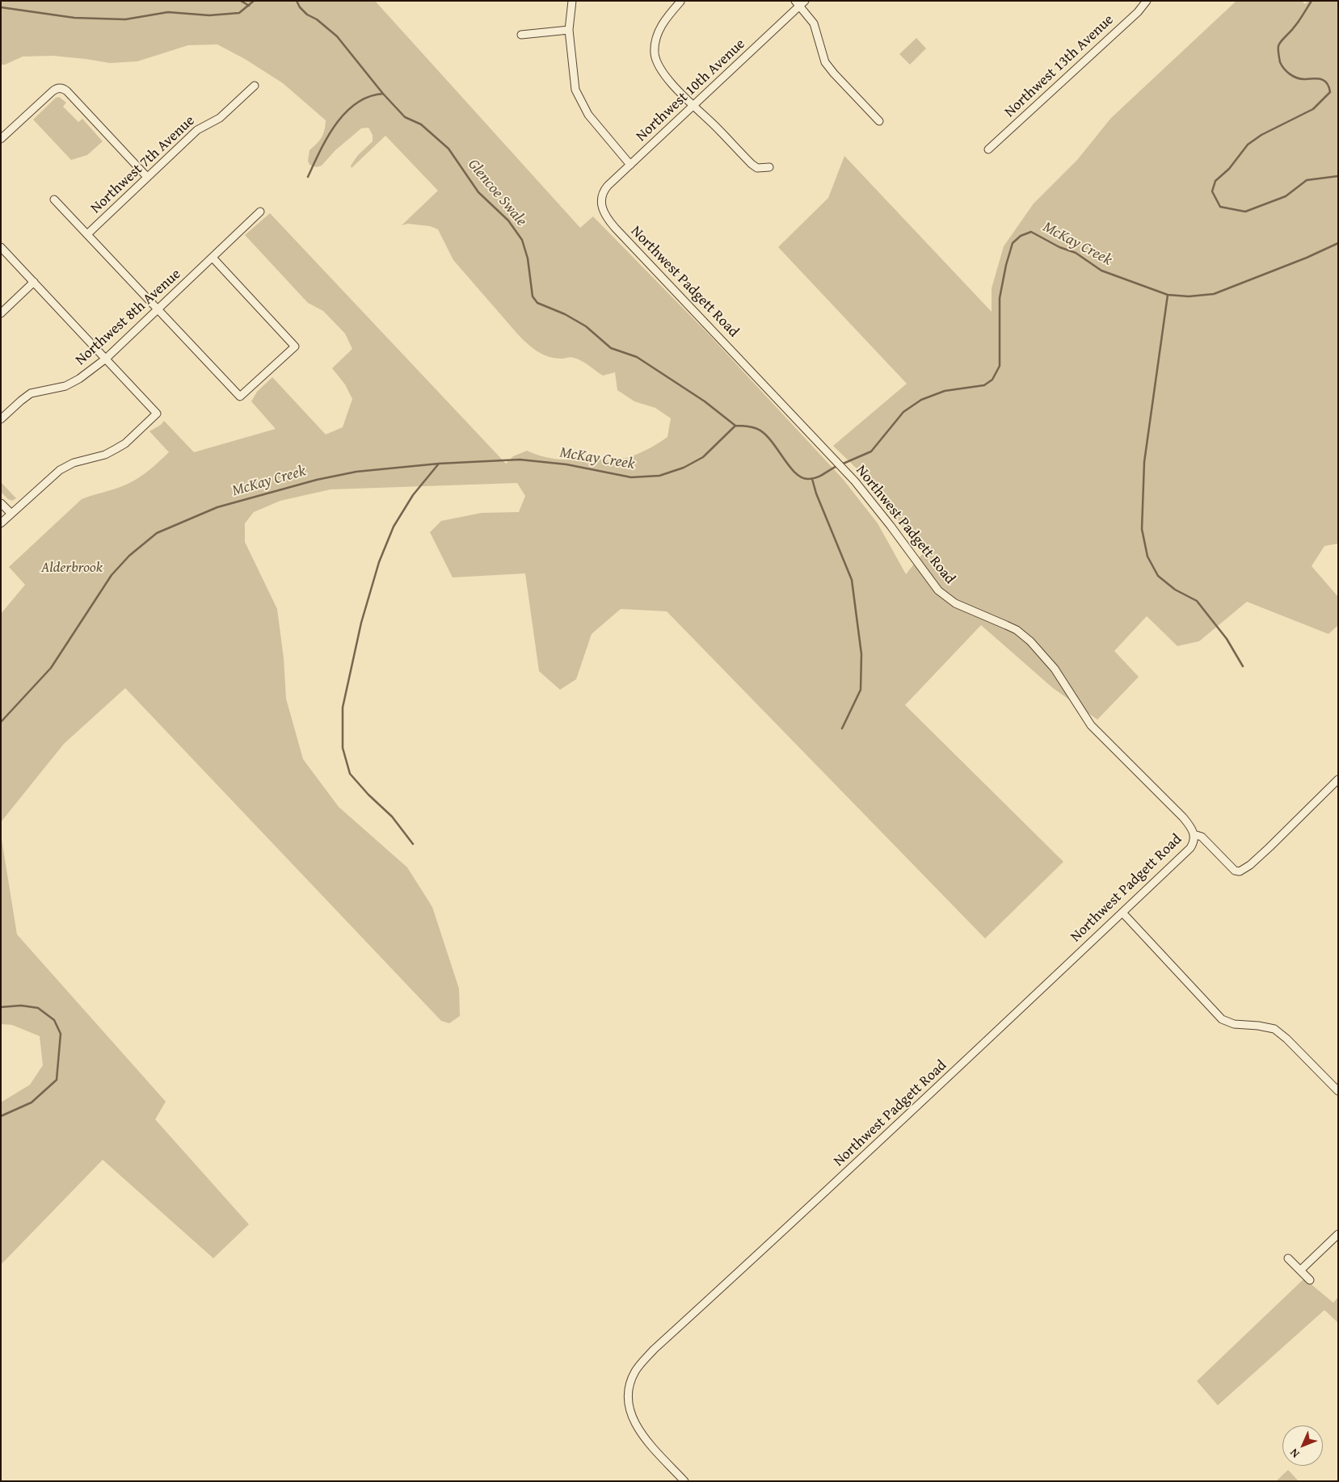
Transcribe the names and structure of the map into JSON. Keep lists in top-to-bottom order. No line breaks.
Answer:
{"streets":{"street":["Northwest 13th Avenue","Northwest 10th Avenue","Northwest 7th Avenue","Northwest Padgett Road","Northwest 8th Avenue"]},"crossings":[["Northwest 10th Avenue","Northwest Padgett Road"]],"water":["Glencoe Swale","McKay Creek"],"parks":["Alderbrook"],"north":"bottom left"}
